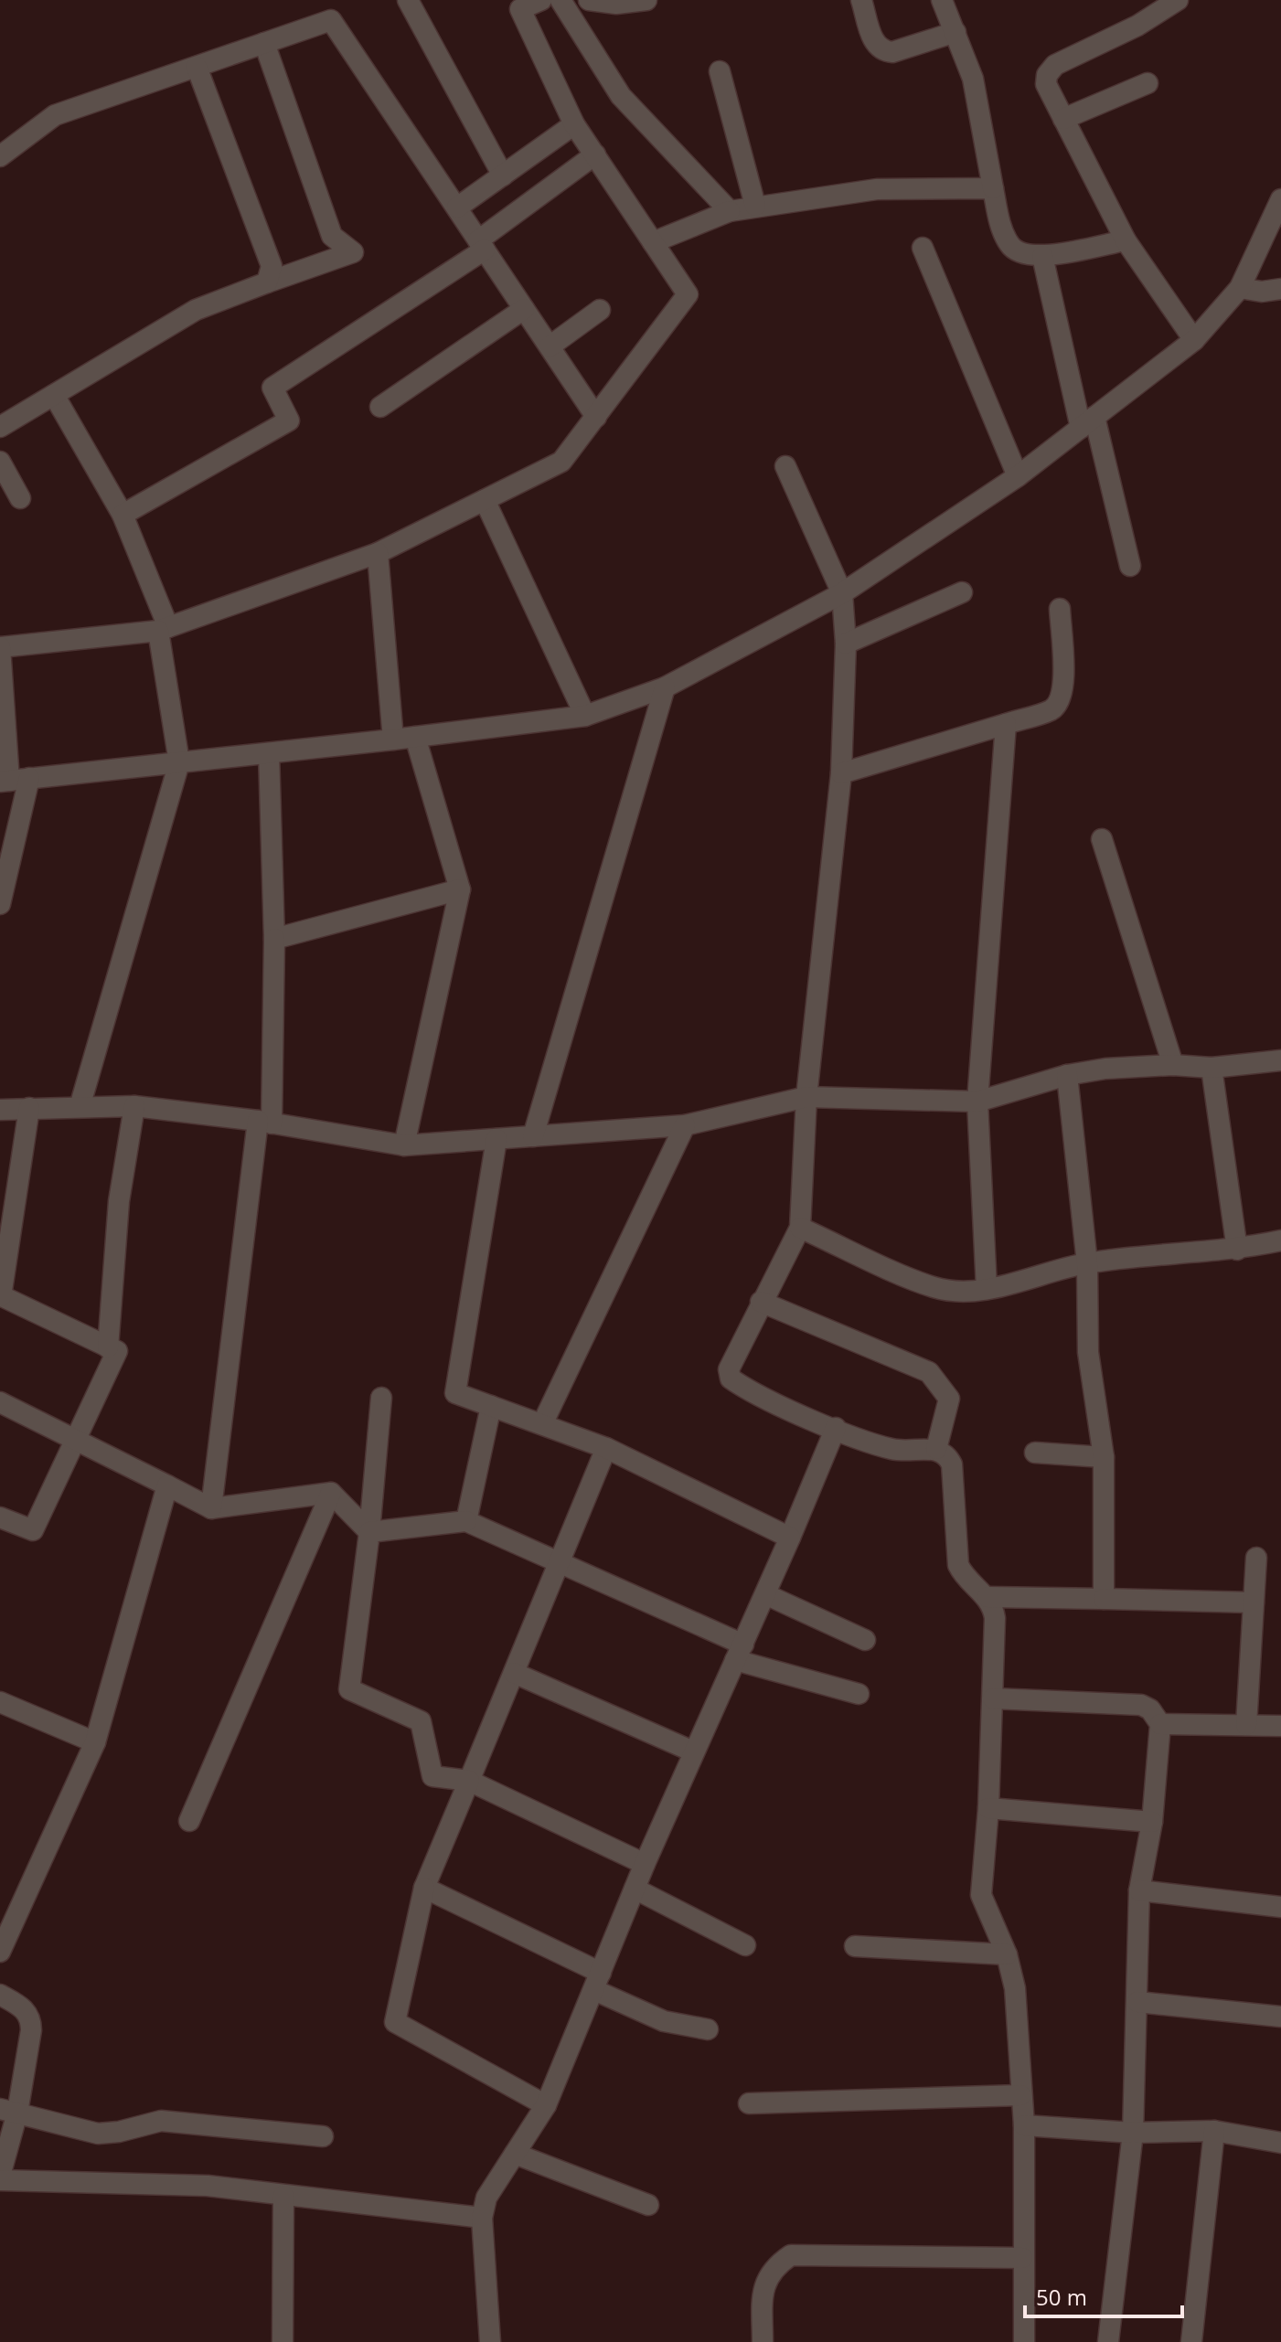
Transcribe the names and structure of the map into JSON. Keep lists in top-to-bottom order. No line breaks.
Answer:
{"scale_bar":"50 m"}
